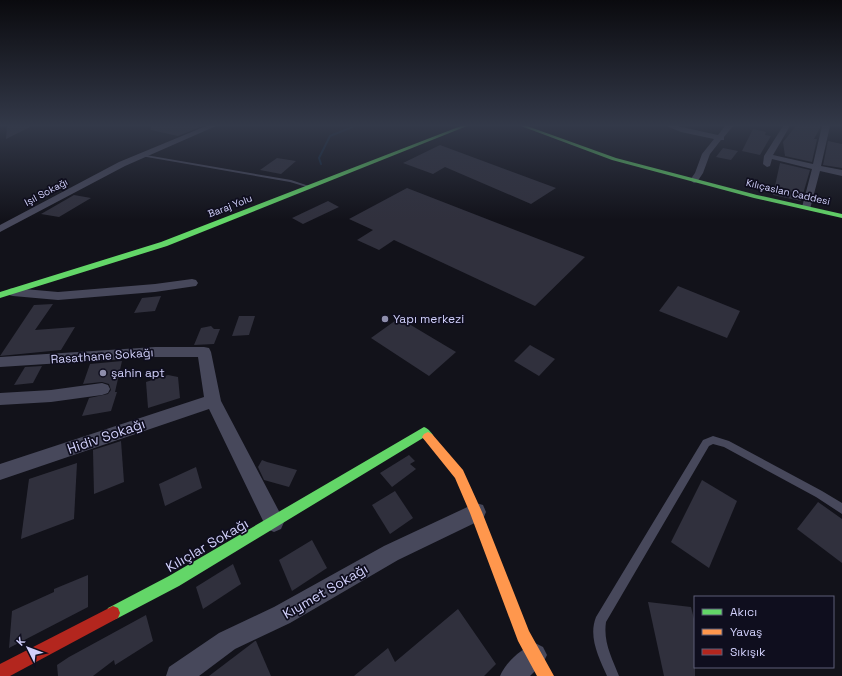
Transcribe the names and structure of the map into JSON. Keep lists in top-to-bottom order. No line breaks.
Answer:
{"streets":{"street":["Işıl Sokağı","Kılıçaslan Caddesi","Baraj Yolu","Rasathane Sokağı","Hidiv Sokağı","Kılıçlar Sokağı","Kıymet Sokağı"]},"crossings":[["Rasathane Sokağı","Hidiv Sokağı"],["Kılıçlar Sokağı","Kıymet Sokağı"]],"places":["Yapı merkezi","şahin apt"],"legend":["Akıcı","Yavaş","Sıkışık"],"north":"top left"}
